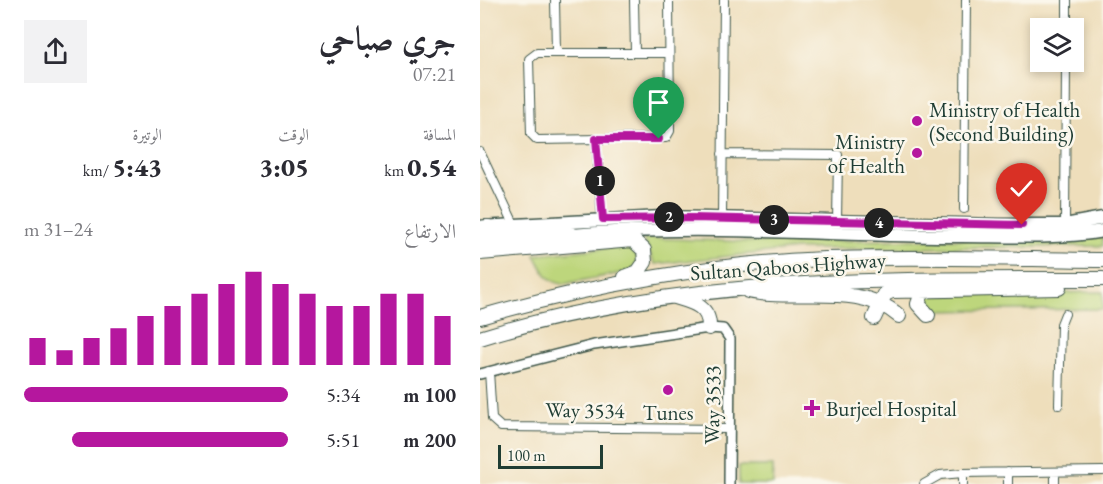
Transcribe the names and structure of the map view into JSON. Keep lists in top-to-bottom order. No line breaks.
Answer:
{"streets":{"highway":["Sultan Qaboos Highway"],"street":["Way 3533","Way 3534"]},"crossings":[["Way 3533","Way 3534"]],"places":{"other":["Ministry of Health (Second Building)","Ministry of Health","Tunes"],"health":["Burjeel Hospital"]},"scale_bar":"100 m","page":{"heading":["جري صباحي","07:21"],"stats":[["المسافة","0.54 km"],["الوقت","3:05"],["الوتيرة","5:43 /km"]],"pins":["1","2","3","4"],"chart":["الارتفاع","24–31 m"],"list":[{"name":"100 m","note":"5:34"},{"name":"200 m","note":"5:51"}],"scale":"100 m"}}
